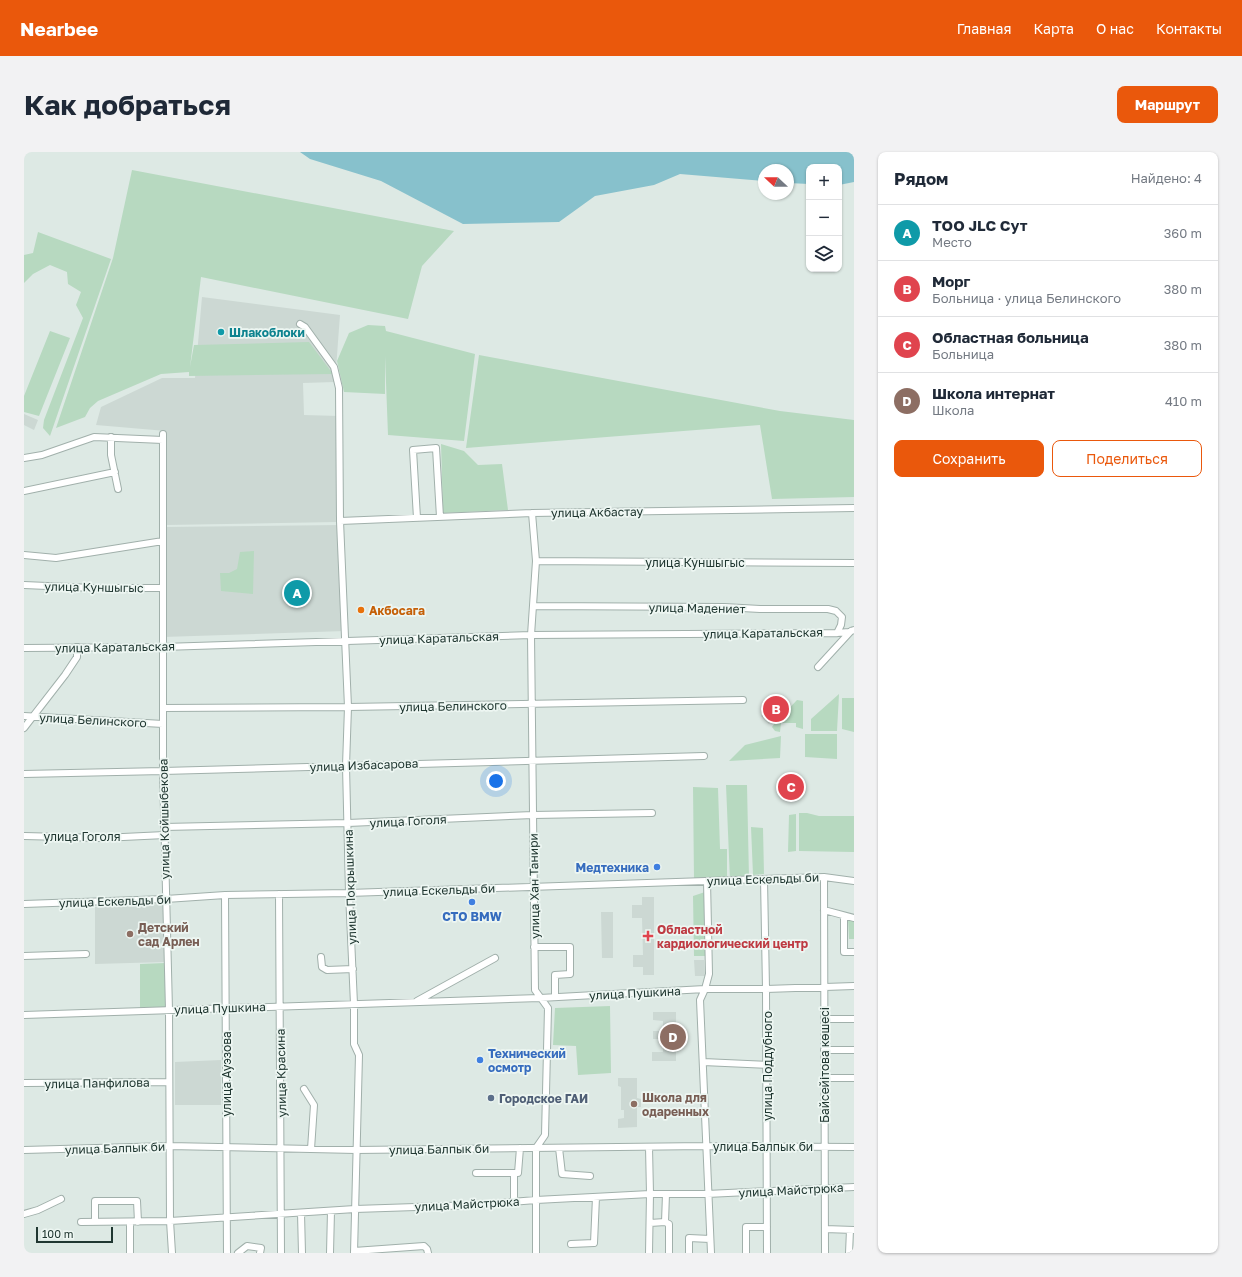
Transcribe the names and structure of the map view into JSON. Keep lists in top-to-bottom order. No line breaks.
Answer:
{"streets":{"street":["улица Акбастау","улица Куншыгыс","улица Мадениет","улица Каратальская","улица Белинского","улица Избасарова","улица Койшыбекова","улица Гоголя","улица Ескельды би","улица Хан Танири","улица Покрышкина","улица Пушкина","Байсейітова көшесі","улица Поддубного","улица Красина","улица Ауэзова","улица Панфилова","улица Балпык би","улица Майстрюка"]},"crossings":[["улица Акбастау","улица Хан Танири"],["улица Акбастау","улица Покрышкина"],["улица Куншыгыс","улица Койшыбекова"],["улица Куншыгыс","улица Хан Танири"],["улица Мадениет","улица Каратальская"],["улица Мадениет","улица Хан Танири"],["улица Каратальская","улица Койшыбекова"],["улица Каратальская","улица Хан Танири"],["улица Каратальская","улица Покрышкина"],["улица Белинского","улица Койшыбекова"],["улица Белинского","улица Хан Танири"],["улица Белинского","улица Покрышкина"],["улица Избасарова","улица Койшыбекова"],["улица Избасарова","улица Хан Танири"],["улица Избасарова","улица Покрышкина"],["улица Койшыбекова","улица Гоголя"],["улица Койшыбекова","улица Ескельды би"],["улица Койшыбекова","улица Пушкина"],["улица Койшыбекова","улица Панфилова"],["улица Койшыбекова","улица Балпык би"],["улица Койшыбекова","улица Майстрюка"],["улица Гоголя","улица Хан Танири"],["улица Гоголя","улица Покрышкина"],["улица Ескельды би","улица Хан Танири"],["улица Ескельды би","улица Покрышкина"],["улица Ескельды би","Байсейітова көшесі"],["улица Ескельды би","улица Поддубного"],["улица Ескельды би","улица Красина"],["улица Ескельды би","улица Ауэзова"],["улица Хан Танири","улица Пушкина"],["улица Хан Танири","улица Балпык би"],["улица Хан Танири","улица Майстрюка"],["улица Покрышкина","улица Пушкина"],["улица Покрышкина","улица Балпык би"],["улица Покрышкина","улица Майстрюка"],["улица Пушкина","Байсейітова көшесі"],["улица Пушкина","улица Поддубного"],["улица Пушкина","улица Красина"],["улица Пушкина","улица Ауэзова"],["Байсейітова көшесі","улица Балпык би"],["Байсейітова көшесі","улица Майстрюка"],["улица Поддубного","улица Балпык би"],["улица Поддубного","улица Майстрюка"],["улица Красина","улица Балпык би"],["улица Красина","улица Майстрюка"],["улица Ауэзова","улица Балпык би"],["улица Ауэзова","улица Майстрюка"]],"places":{"other":["Шлакоблоки","Акбосага","Медтехника","СТО BMW","Детский сад Арлен","Технический осмотр","Городское ГАИ","Школа для одаренных"],"health":["Областной кардиологический центр"]},"scale_bar":"100 m","north":"left","page":{"header":"Nearbee","nav":["Главная","Карта","О нас","Контакты"],"buttons":["Маршрут",["Сохранить","Поделиться"]],"title":"Как добраться","heading":["Рядом","Найдено: 4"],"map_buttons":["+","−"],"list":[{"mark":"A","name":"ТОО JLC Сут","note":"Место","value":"360 m"},{"mark":"B","name":"Морг","note":"Больница · улица Белинского","value":"380 m"},{"mark":"C","name":"Областная больница","note":"Больница","value":"380 m"},{"mark":"D","name":"Школа интернат","note":"Школа","value":"410 m"}],"pins":["A","B","C","D"],"scale":"100 m"}}
